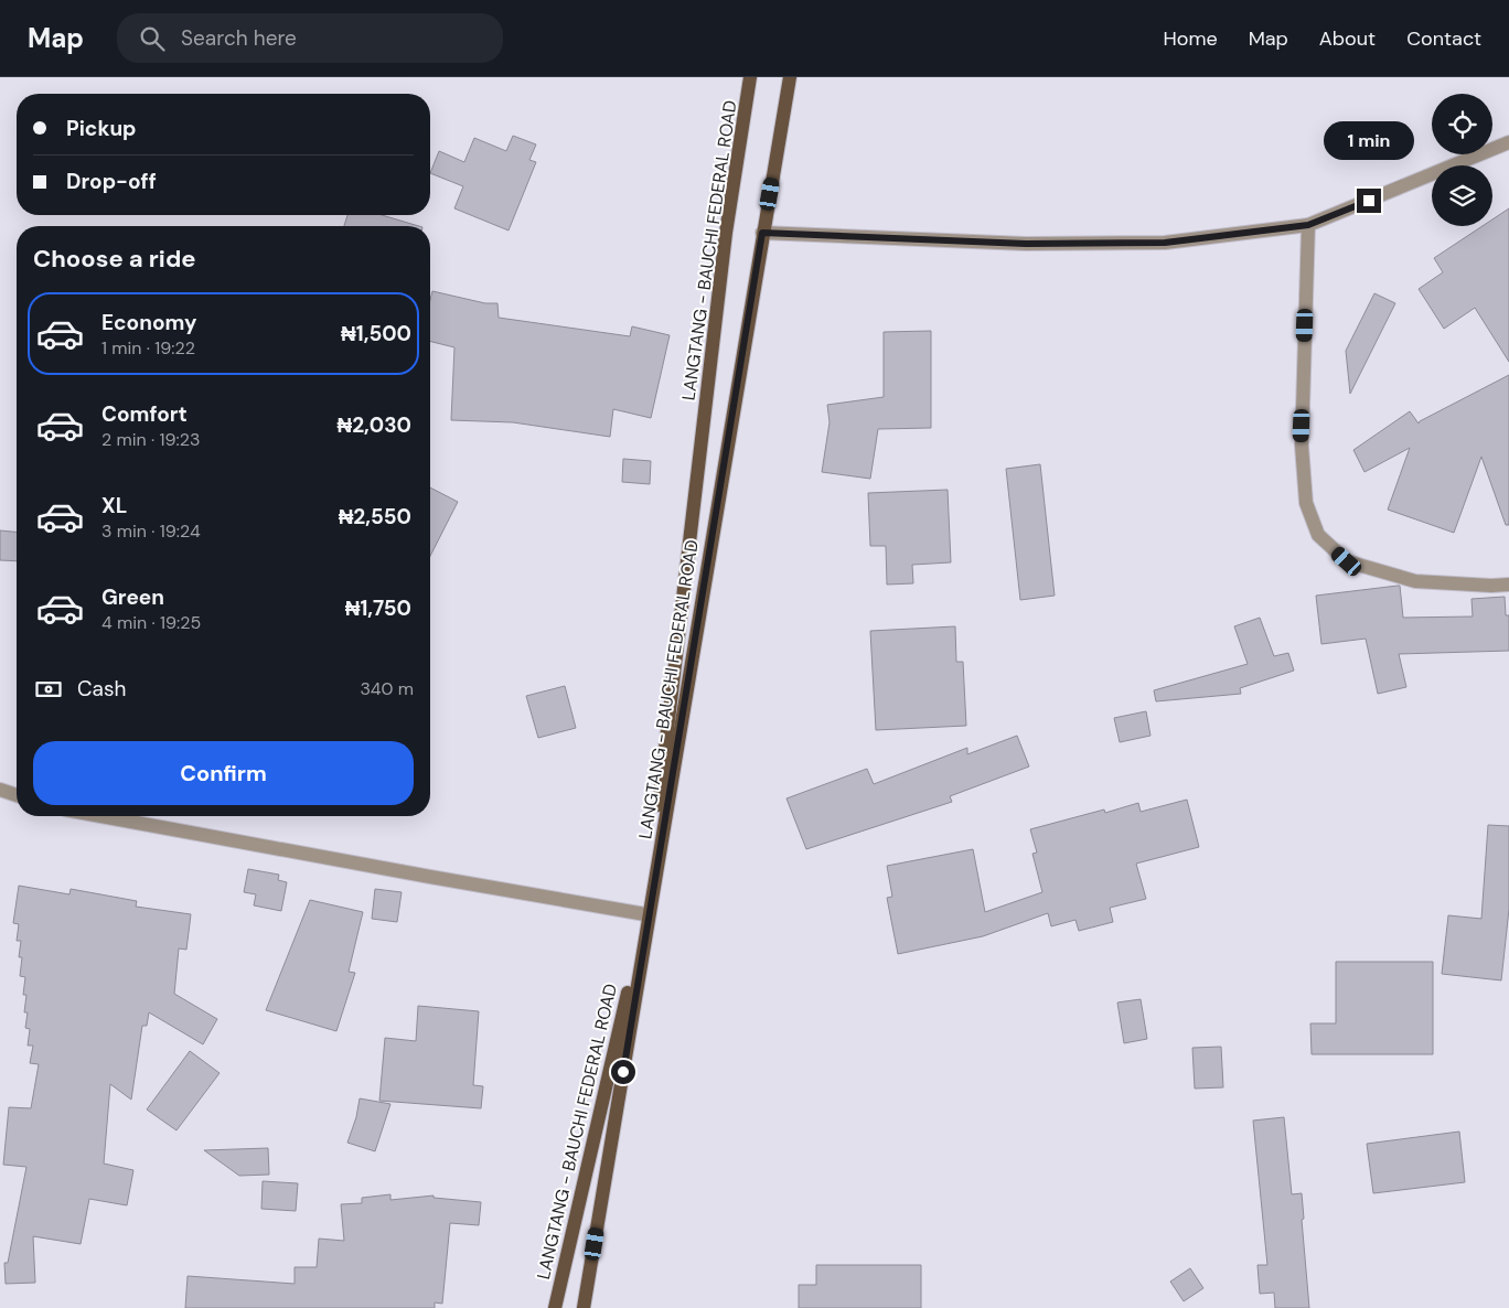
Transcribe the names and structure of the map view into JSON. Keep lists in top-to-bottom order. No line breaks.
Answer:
{"streets":{"main road":["LANGTANG - BAUCHI FEDERAL ROAD"]},"page":{"header":"Map","search":"Search here","nav":["Home","Map","About","Contact"],"banner":["Pickup","Drop-off"],"bubble":"1 min","heading":"Choose a ride","list":[{"name":"Economy","note":"1 min · 19:22","value":"₦1,500"},{"name":"Comfort","note":"2 min · 19:23","value":"₦2,030"},{"name":"XL","note":"3 min · 19:24","value":"₦2,550"},{"name":"Green","note":"4 min · 19:25","value":"₦1,750"}],"pay":["Cash","340 m"],"buttons":"Confirm"}}
